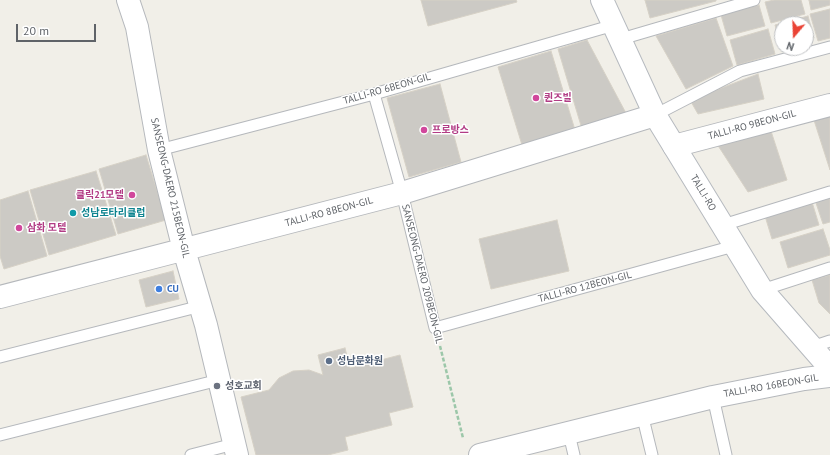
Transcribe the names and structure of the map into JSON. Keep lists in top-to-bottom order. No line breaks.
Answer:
{"streets":{"street":["TALLI-RO 9BEON-GIL","SANSEONG-DAERO 215BEON-GIL","TALLI-RO","TALLI-RO 8BEON-GIL","TALLI-RO 16BEON-GIL"],"lane":["TALLI-RO 6BEON-GIL","SANSEONG-DAERO 209BEON-GIL","TALLI-RO 12BEON-GIL"]},"crossings":[["TALLI-RO 6BEON-GIL","SANSEONG-DAERO 215BEON-GIL"],["TALLI-RO 6BEON-GIL","TALLI-RO"],["TALLI-RO 6BEON-GIL","SANSEONG-DAERO 209BEON-GIL"],["TALLI-RO 9BEON-GIL","TALLI-RO"],["SANSEONG-DAERO 215BEON-GIL","TALLI-RO 8BEON-GIL"],["TALLI-RO","TALLI-RO 8BEON-GIL"],["TALLI-RO","TALLI-RO 12BEON-GIL"],["TALLI-RO 8BEON-GIL","SANSEONG-DAERO 209BEON-GIL"],["SANSEONG-DAERO 209BEON-GIL","TALLI-RO 12BEON-GIL"]],"places":["퀸즈빌","프로방스","클릭21모텔","성남로타리클럽","삼화 모텔","CU","성남문화원","성호교회"],"scale_bar":"20 m","north":"bottom"}
